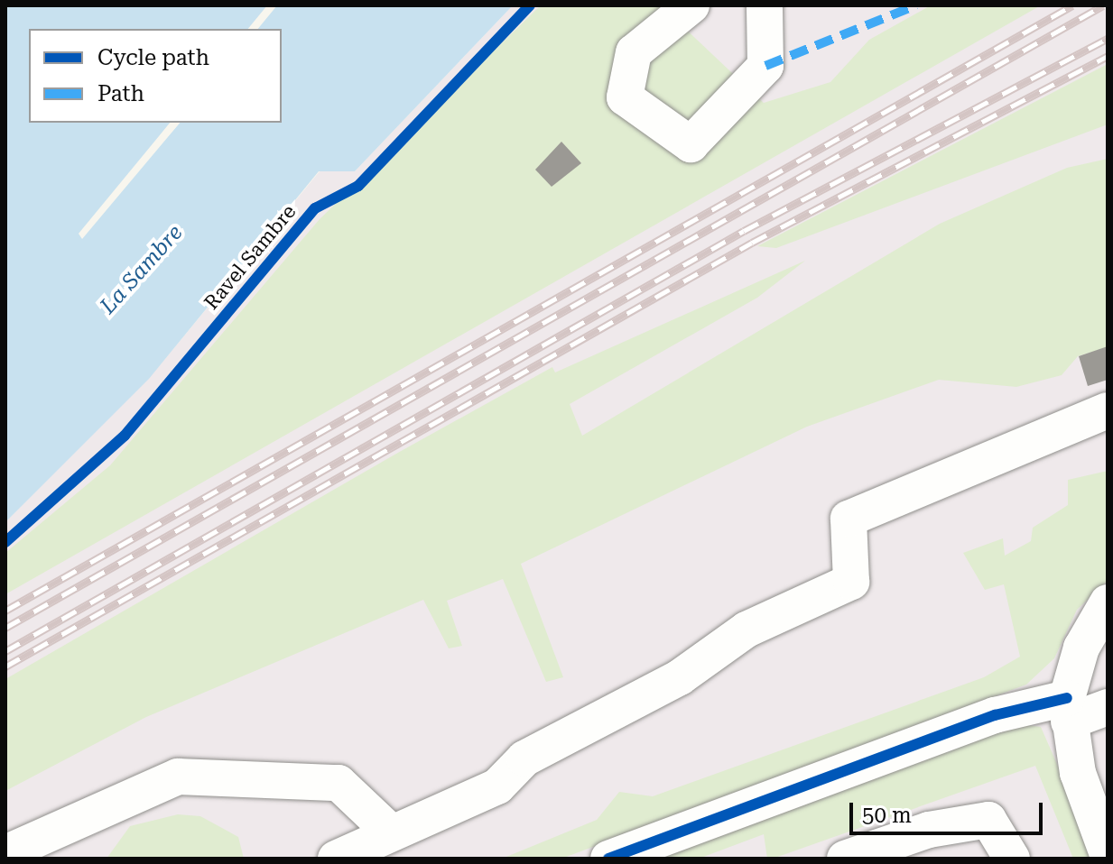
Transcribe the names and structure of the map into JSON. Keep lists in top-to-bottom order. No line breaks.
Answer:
{"streets":{"cycle path":["Ravel Sambre"]},"water":["La Sambre"],"legend":["Cycle path","Path"],"scale_bar":"50 m"}
